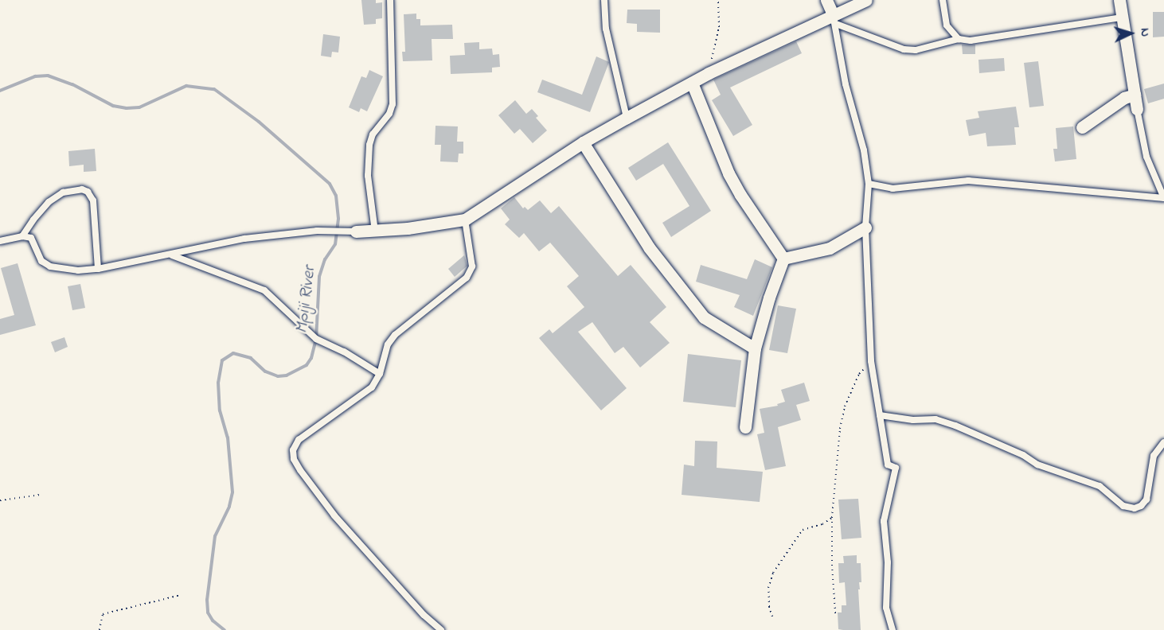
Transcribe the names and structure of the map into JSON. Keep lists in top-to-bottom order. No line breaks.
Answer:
{"water":["Mpiji River"],"north":"right"}
